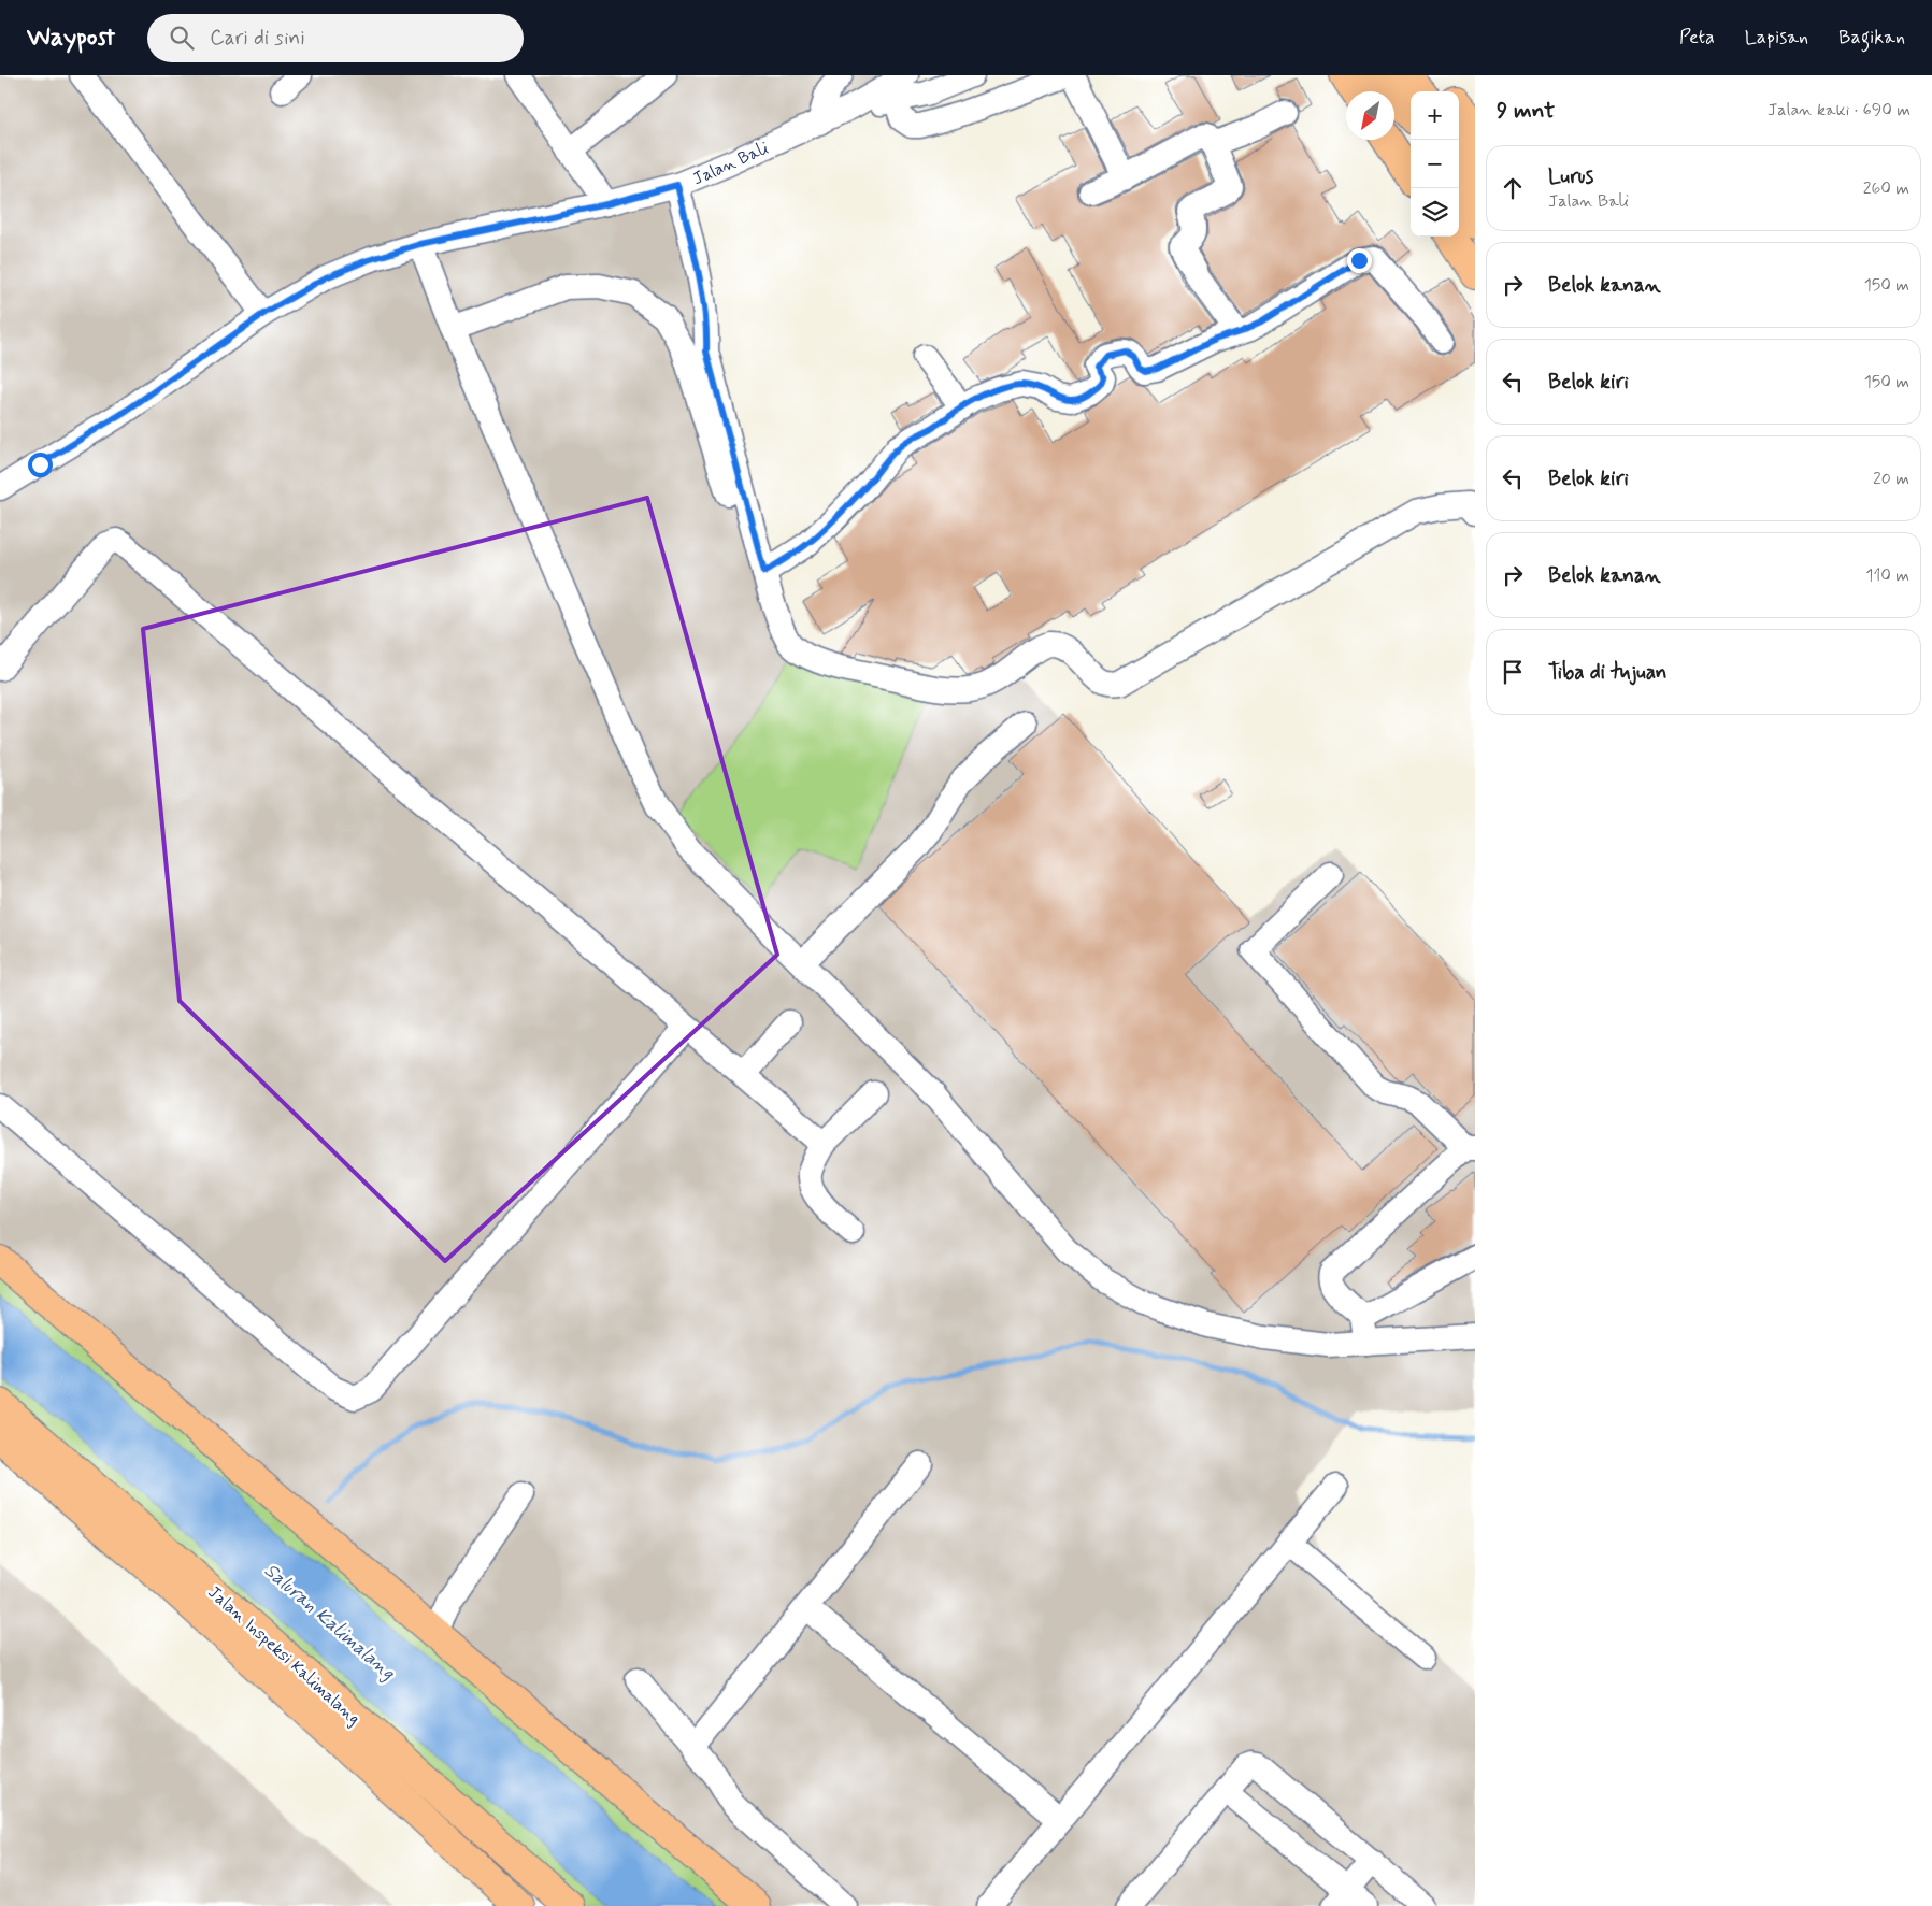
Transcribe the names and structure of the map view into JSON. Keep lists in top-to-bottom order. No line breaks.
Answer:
{"streets":{"main road":["Jalan Inspeksi Kalimalang"],"street":["Jalan Bali"]},"water":["Saluran Kalimalang"],"north":"bottom left","page":{"header":"Waypost","search":"Cari di sini","nav":["Peta","Lapisan","Bagikan"],"heading":["9 mnt","Jalan kaki · 690 m"],"map_buttons":["+","−"],"list":[["Lurus","Jalan Bali","260 m"],["Belok kanan","150 m"],["Belok kiri","150 m"],["Belok kiri","20 m"],["Belok kanan","110 m"],"Tiba di tujuan"]}}
